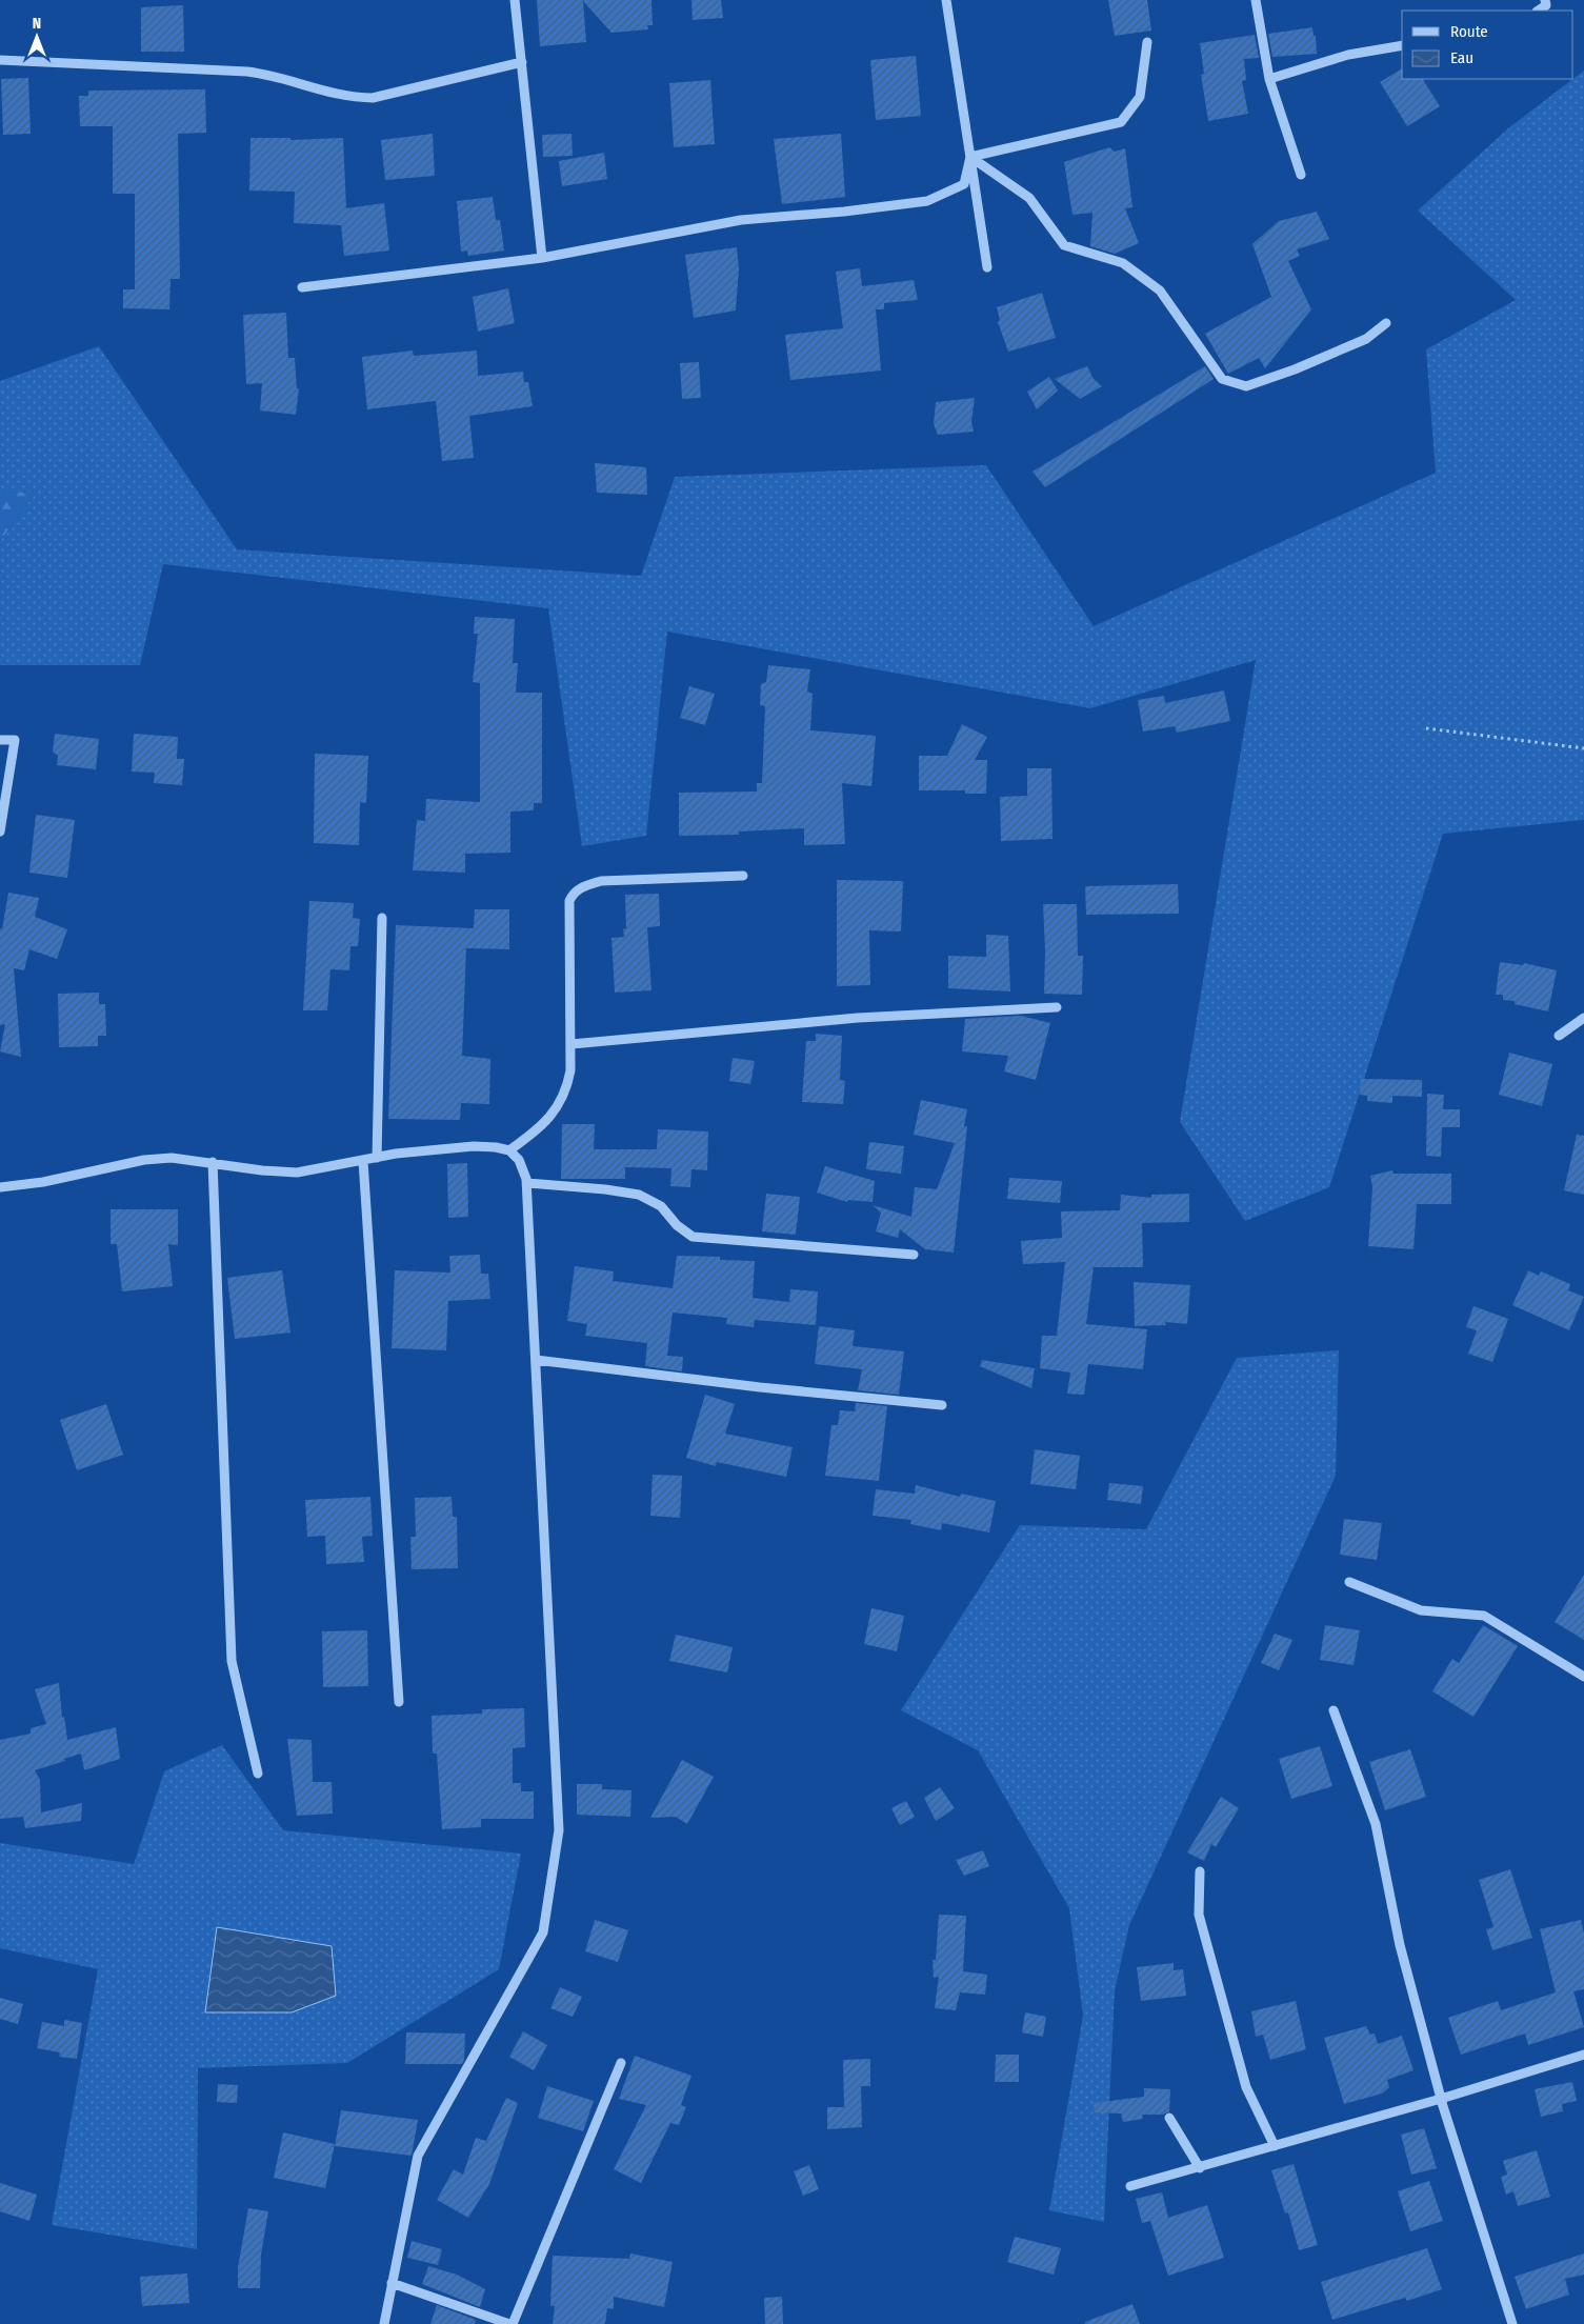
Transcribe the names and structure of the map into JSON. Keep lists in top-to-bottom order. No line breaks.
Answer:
{"legend":["Route","Eau"],"north":"top"}
